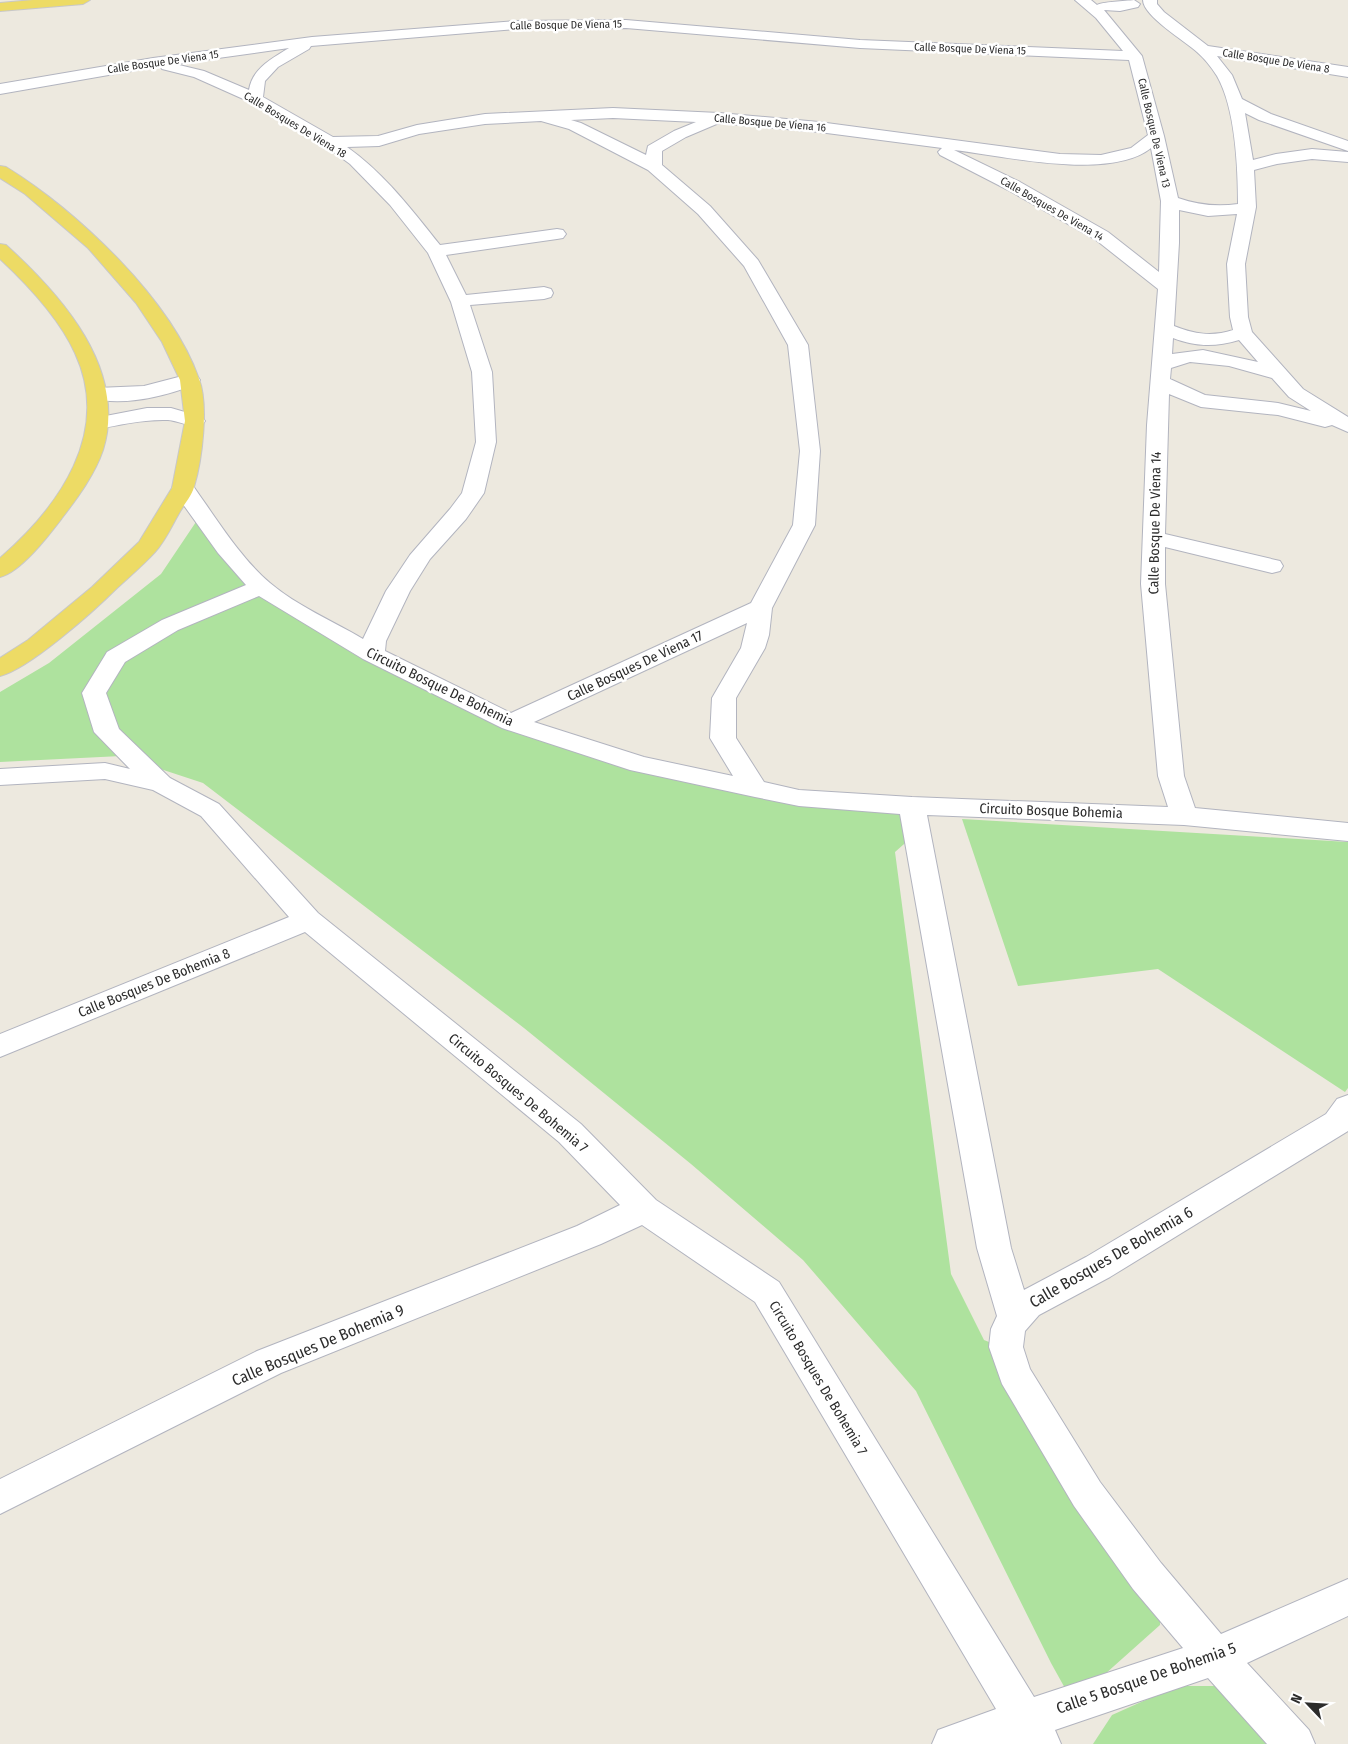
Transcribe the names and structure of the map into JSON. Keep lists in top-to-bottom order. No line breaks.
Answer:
{"streets":{"street":["Calle Bosque De Viena 15","Calle Bosque De Viena 8","Calle Bosque De Viena 16","Calle Bosques De Viena 18","Calle Bosque De Viena 13","Calle Bosques De Viena 14","Calle Bosque De Viena 14","Calle Bosques De Viena 17","Circuito Bosque De Bohemia","Circuito Bosque Bohemia","Calle Bosques De Bohemia 8","Circuito Bosques De Bohemia 7","Calle Bosques De Bohemia 6","Calle Bosques De Bohemia 9","Calle 5 Bosque De Bohemia 5"]},"crossings":[["Calle Bosque De Viena 15","Calle Bosques De Viena 18"],["Calle Bosque De Viena 15","Calle Bosque De Viena 13"],["Calle Bosque De Viena 16","Calle Bosques De Viena 18"],["Calle Bosque De Viena 16","Calle Bosque De Viena 13"],["Calle Bosque De Viena 16","Calle Bosques De Viena 14"],["Calle Bosques De Viena 18","Circuito Bosque De Bohemia"],["Calle Bosque De Viena 13","Calle Bosques De Viena 14"],["Calle Bosque De Viena 13","Calle Bosque De Viena 14"],["Calle Bosques De Viena 14","Calle Bosque De Viena 14"],["Calle Bosque De Viena 14","Circuito Bosque Bohemia"],["Calle Bosques De Viena 17","Circuito Bosque De Bohemia"],["Circuito Bosque De Bohemia","Circuito Bosque Bohemia"],["Calle Bosques De Bohemia 8","Circuito Bosques De Bohemia 7"],["Circuito Bosques De Bohemia 7","Calle Bosques De Bohemia 9"],["Circuito Bosques De Bohemia 7","Calle 5 Bosque De Bohemia 5"],["Calle Bosques De Bohemia 6","Calle 5 Bosque De Bohemia 5"]],"north":"top left"}
